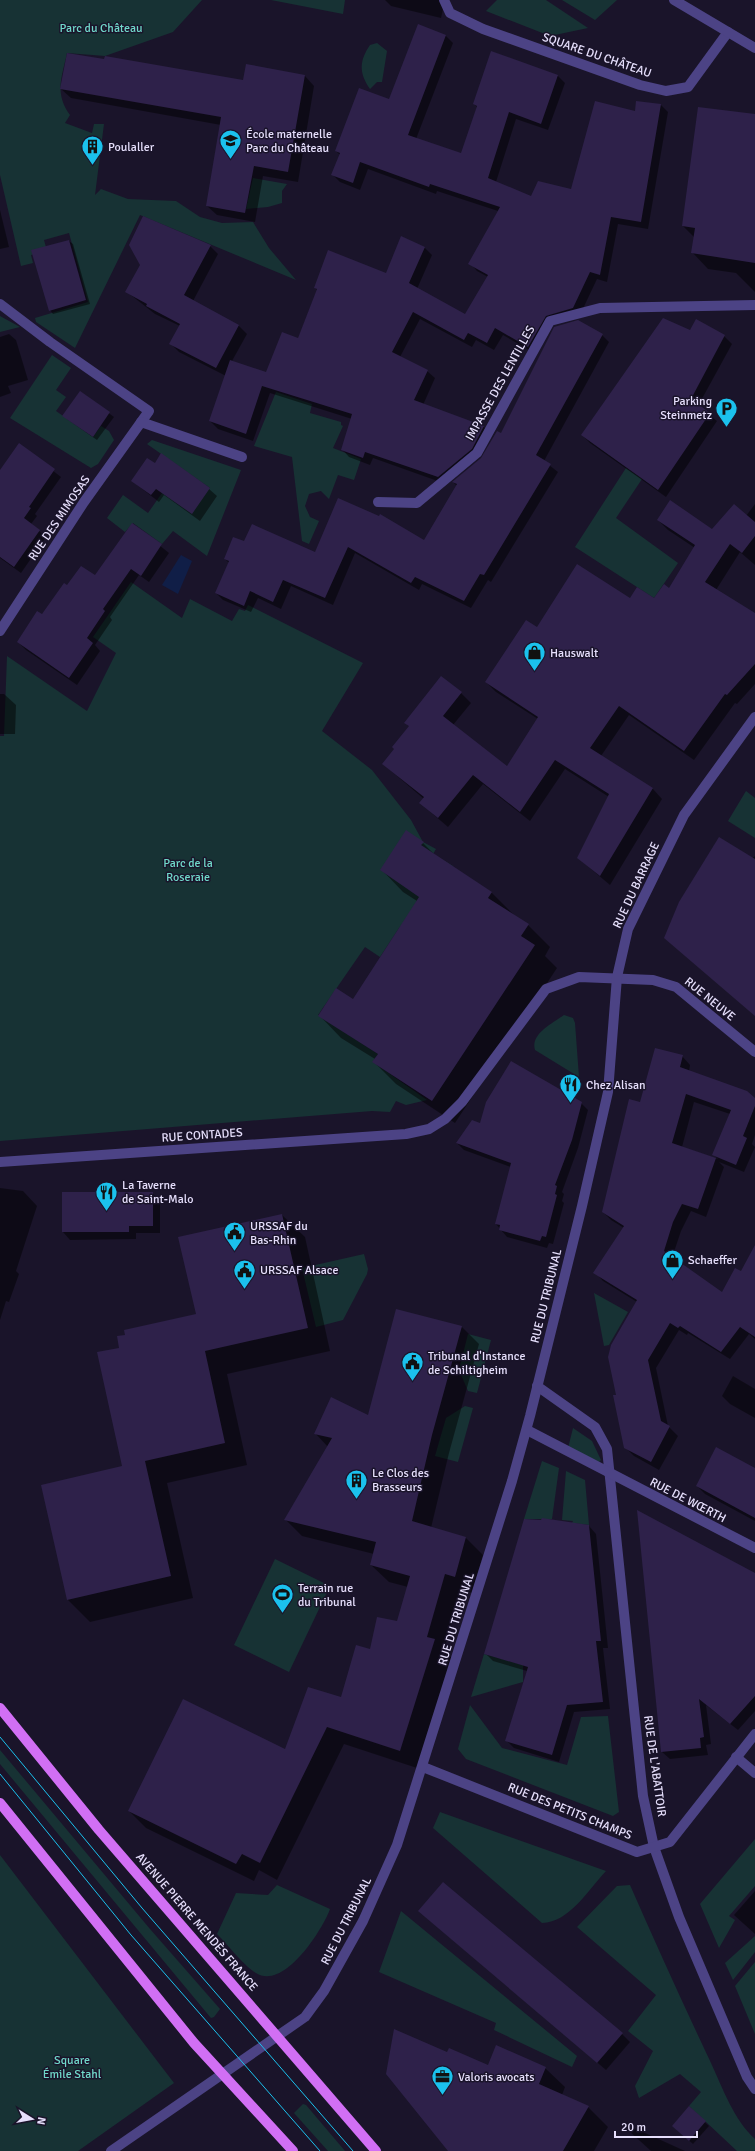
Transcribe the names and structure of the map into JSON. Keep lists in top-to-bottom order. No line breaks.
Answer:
{"streets":{"main road":["AVENUE PIERRE MENDÈS FRANCE"],"street":["SQUARE DU CHÂTEAU","IMPASSE DES LENTILLES","RUE DES MIMOSAS","RUE DU BARRAGE","RUE NEUVE","RUE CONTADES","RUE DU TRIBUNAL","RUE DE WŒRTH","RUE DE L'ABATTOIR","RUE DES PETITS CHAMPS"]},"crossings":[["RUE DU BARRAGE","RUE NEUVE"],["RUE DU BARRAGE","RUE CONTADES"],["RUE DU BARRAGE","RUE DU TRIBUNAL"],["RUE NEUVE","RUE CONTADES"],["RUE NEUVE","RUE DU TRIBUNAL"],["RUE CONTADES","RUE DU TRIBUNAL"],["RUE DU TRIBUNAL","RUE DE L'ABATTOIR"],["RUE DU TRIBUNAL","RUE DES PETITS CHAMPS"],["RUE DU TRIBUNAL","AVENUE PIERRE MENDÈS FRANCE"],["RUE DE WŒRTH","RUE DE L'ABATTOIR"],["RUE DE L'ABATTOIR","RUE DES PETITS CHAMPS"]],"parks":["Parc du Château","Parc de la Roseraie","Square Émile Stahl"],"places":{"school or university":["École maternelle Parc du Château"],"building":["Poulaller","Le Clos des Brasseurs"],"parking":["Parking Steinmetz"],"shop":["Hauswalt","Schaeffer"],"restaurant":["Chez Alisan","La Taverne de Saint-Malo"],"public building":["URSSAF du Bas-Rhin","URSSAF Alsace","Tribunal d'Instance de Schiltigheim"],"sports":["Terrain rue du Tribunal"],"office":["Valoris avocats"]},"scale_bar":"20 m","north":"right"}
